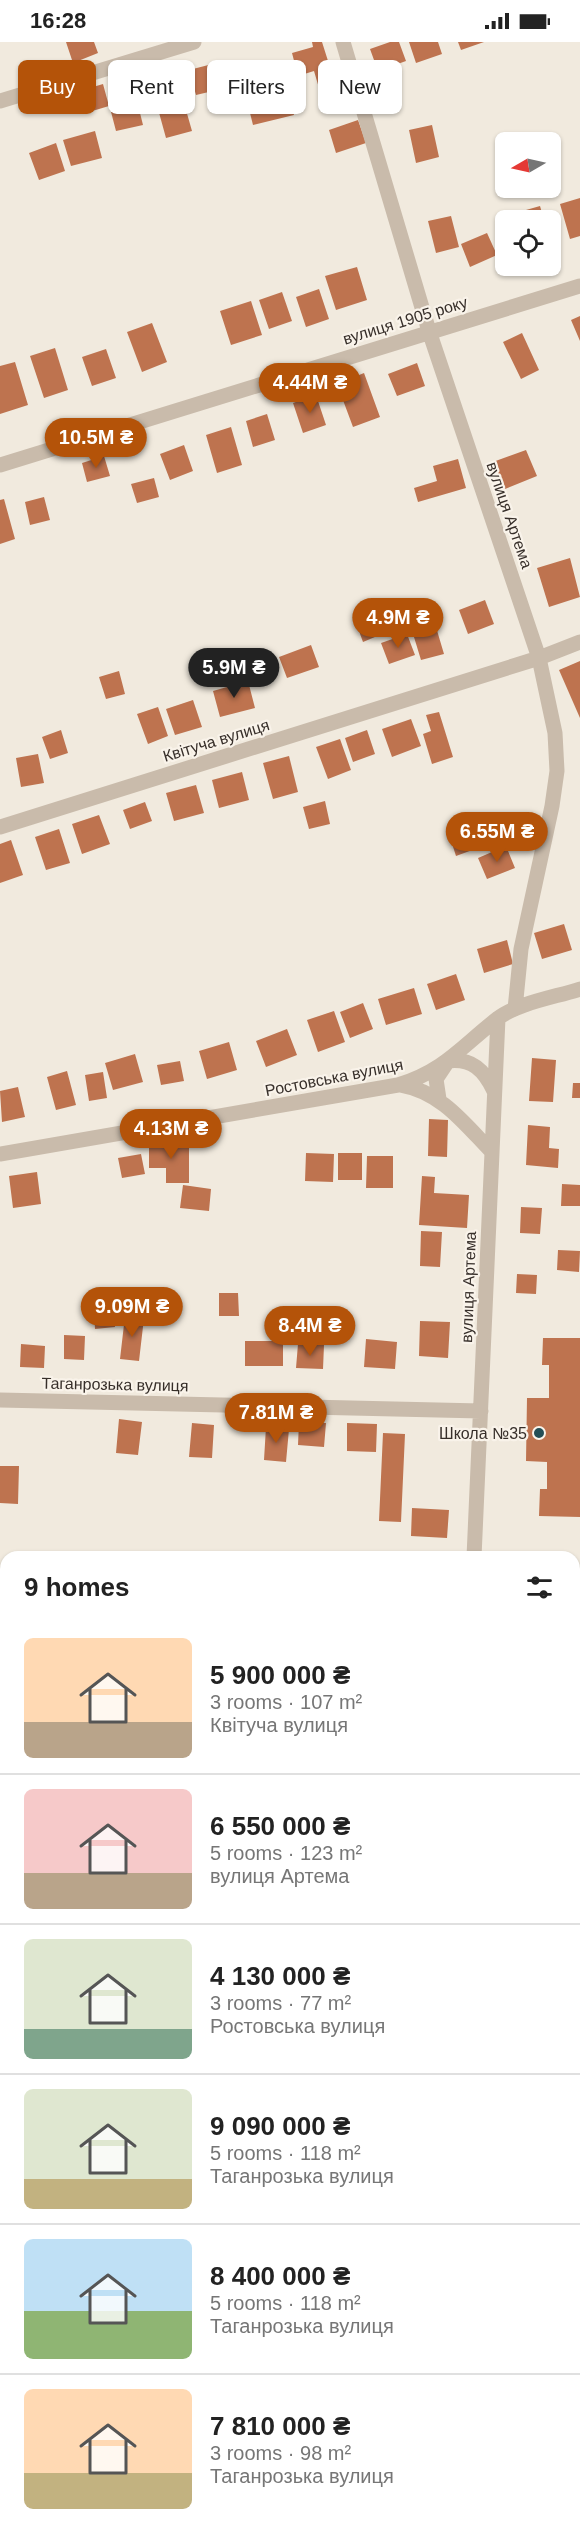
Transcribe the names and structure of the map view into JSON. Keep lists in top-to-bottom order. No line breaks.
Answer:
{"streets":{"street":["вулиця 1905 року","вулиця Артема","Квітуча вулиця","Ростовська вулиця","Таганрозька вулиця"]},"crossings":[["вулиця 1905 року","вулиця Артема"],["вулиця Артема","Квітуча вулиця"],["вулиця Артема","Ростовська вулиця"],["вулиця Артема","Таганрозька вулиця"]],"places":["Школа №35"],"north":"left","page":{"status":"16:28","chip":["Buy","Rent","Filters","New"],"price":["4.44M ₴","10.5M ₴","4.9M ₴","5.9M ₴","6.55M ₴","4.13M ₴","9.09M ₴","8.4M ₴","7.81M ₴"],"heading":"9 homes","list":[{"name":"5 900 000 ₴","note":"3 rooms · 107 m² · Квітуча вулиця"},{"name":"6 550 000 ₴","note":"5 rooms · 123 m² · вулиця Артема"},{"name":"4 130 000 ₴","note":"3 rooms · 77 m² · Ростовська вулиця"},{"name":"9 090 000 ₴","note":"5 rooms · 118 m² · Таганрозька вулиця"},{"name":"8 400 000 ₴","note":"5 rooms · 118 m² · Таганрозька вулиця"},{"name":"7 810 000 ₴","note":"3 rooms · 98 m² · Таганрозька вулиця"}]}}
